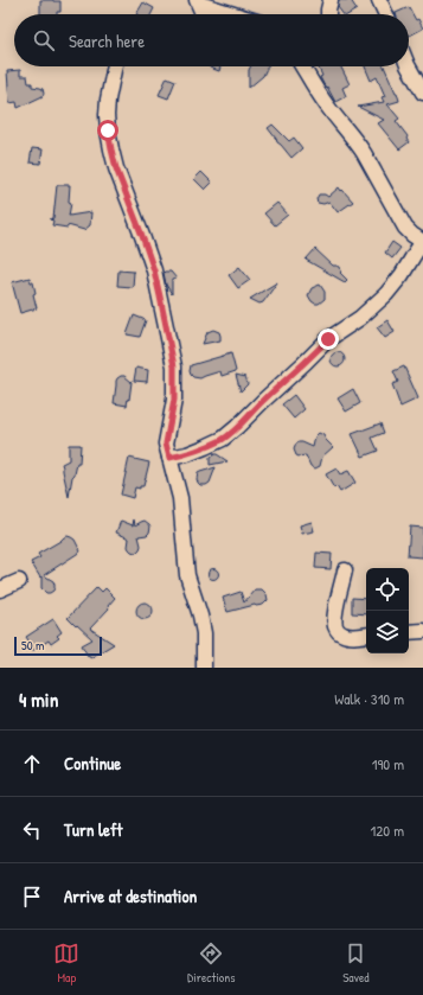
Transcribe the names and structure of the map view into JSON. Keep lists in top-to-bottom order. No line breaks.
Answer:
{"scale_bar":"50 m","page":{"search":"Search here","scale":"50 m","heading":["4 min","Walk · 310 m"],"list":[["Continue","190 m"],["Turn left","120 m"],"Arrive at destination"],"nav":["Map","Directions","Saved"]}}
